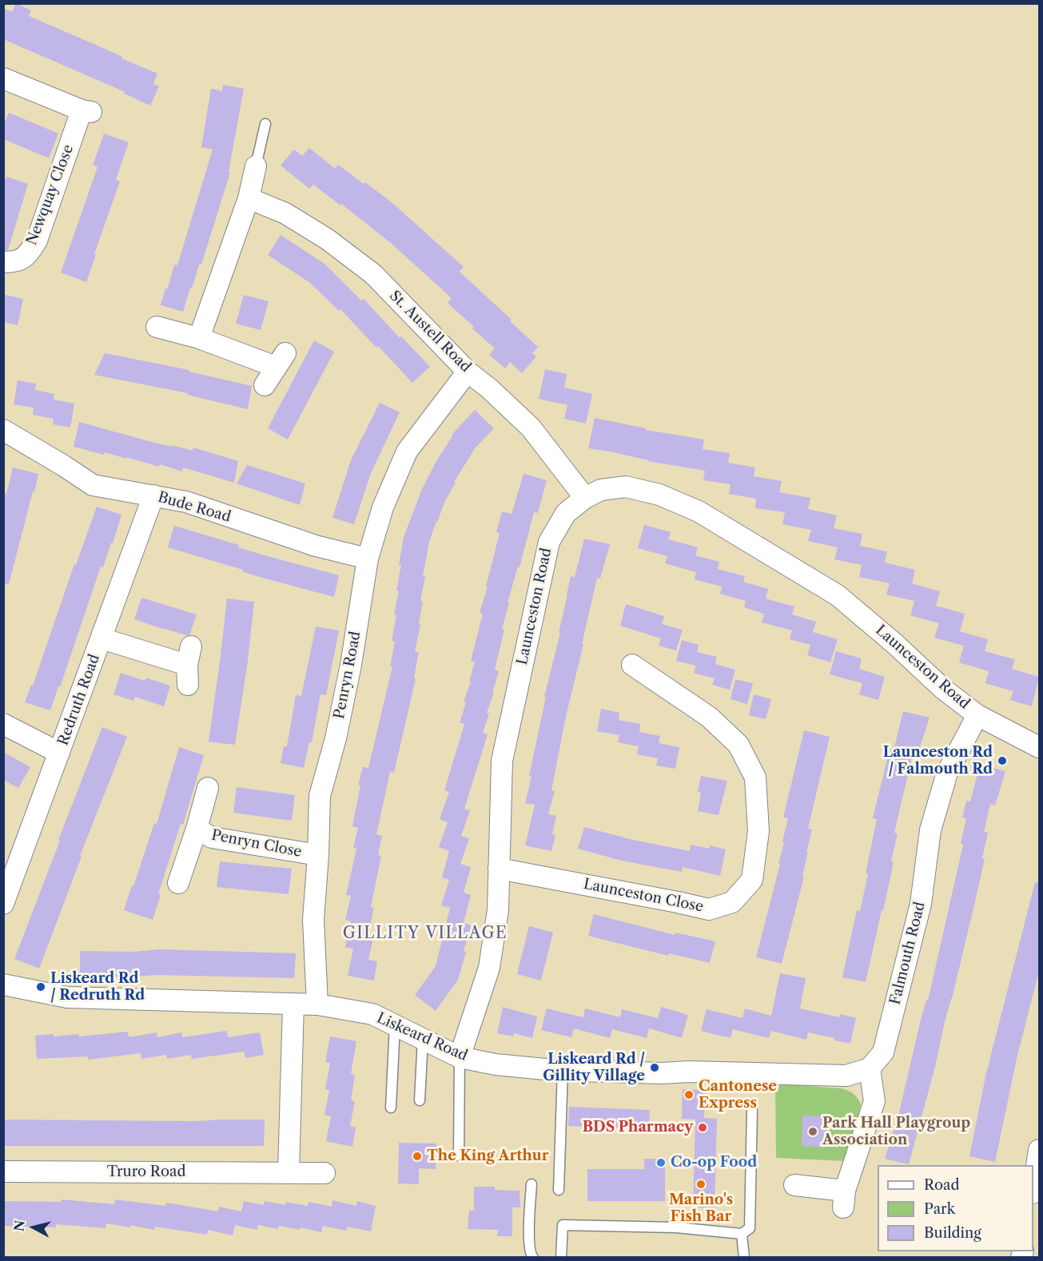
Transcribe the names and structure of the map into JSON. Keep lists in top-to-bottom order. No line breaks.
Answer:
{"streets":{"street":["Newquay Close","St. Austell Road","Bude Road","Launceston Road","Penryn Road","Redruth Road","Penryn Close","Launceston Close","Falmouth Road","Liskeard Road","Truro Road"]},"crossings":[["St. Austell Road","Launceston Road"],["St. Austell Road","Penryn Road"],["Bude Road","Penryn Road"],["Bude Road","Redruth Road"],["Launceston Road","Launceston Close"],["Launceston Road","Falmouth Road"],["Launceston Road","Liskeard Road"],["Penryn Road","Penryn Close"],["Penryn Road","Liskeard Road"],["Falmouth Road","Liskeard Road"]],"districts":["GILLITY VILLAGE"],"places":["Launceston Rd / Falmouth Rd","Liskeard Rd / Redruth Rd","Liskeard Rd / Gillity Village","Cantonese Express","BDS Pharmacy","Park Hall Playgroup Association","The King Arthur","Co-op Food","Marino's Fish Bar"],"legend":["Road","Park","Building"],"north":"left"}
